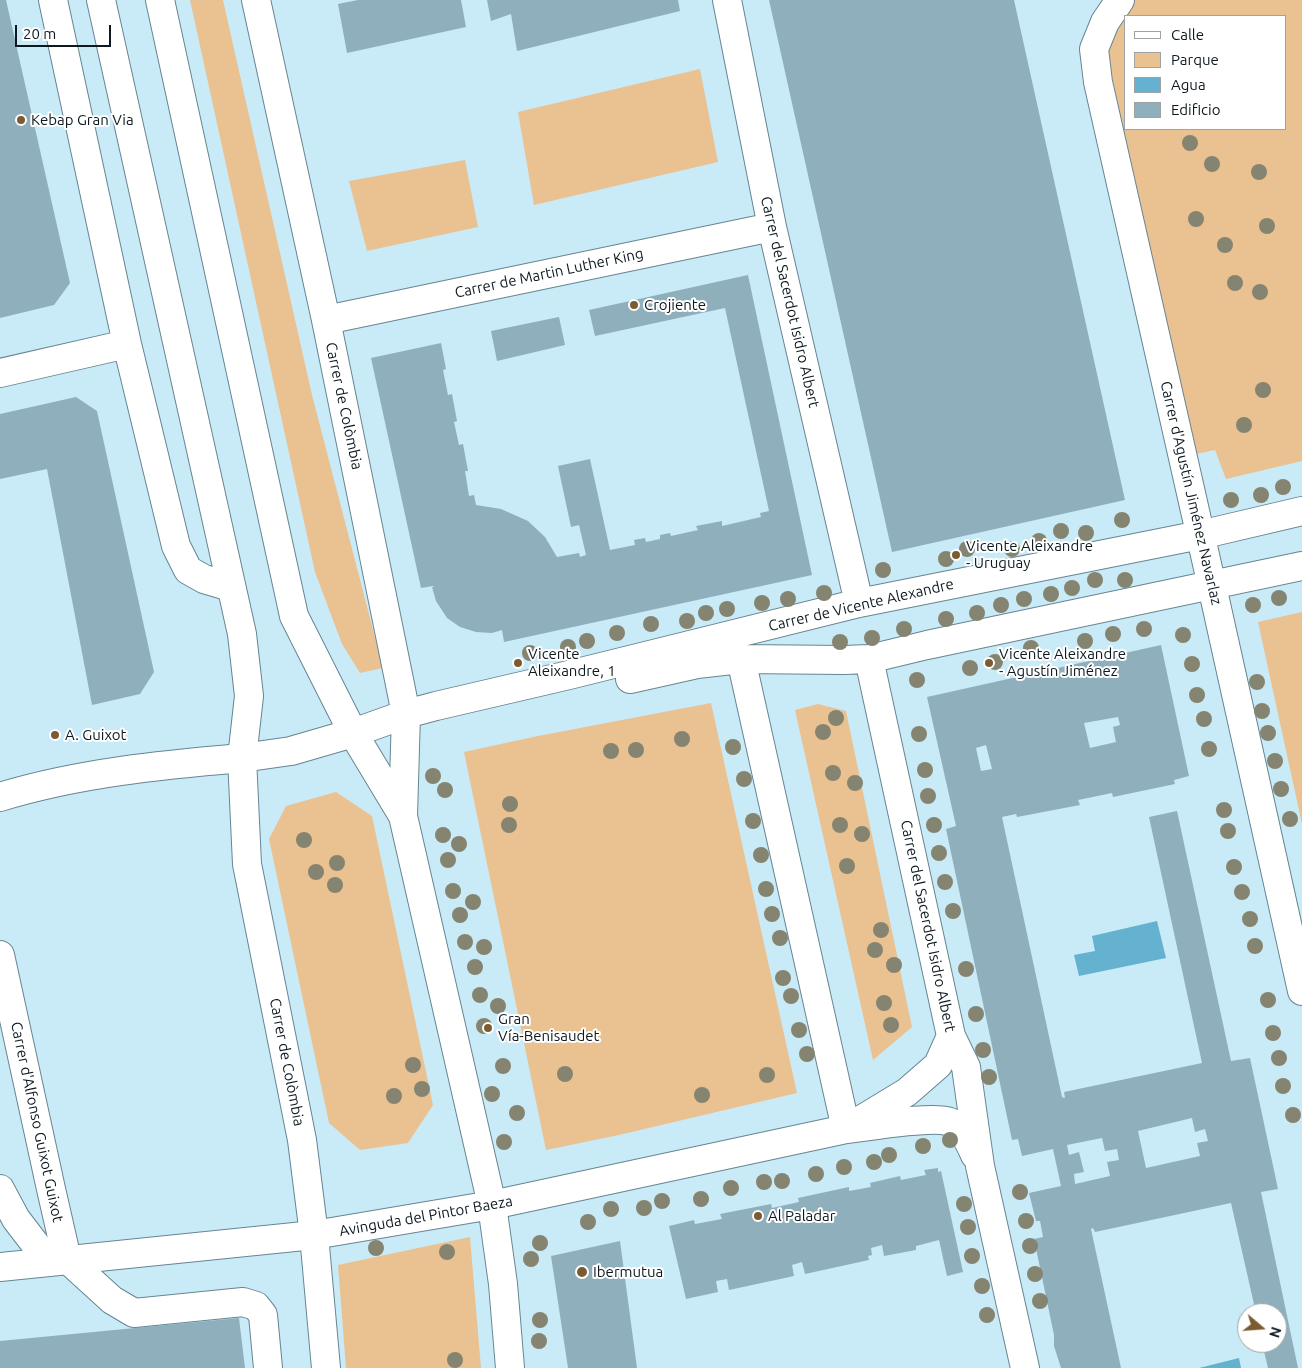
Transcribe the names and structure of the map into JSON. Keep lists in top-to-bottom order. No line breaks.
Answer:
{"streets":{"street":["Carrer de Martin Luther King","Carrer del Sacerdot Isidro Albert","Carrer de Colòmbia","Carrer d'Agustín Jiménez Navarlaz","Carrer de Vicente Alexandre","Carrer d'Alfonso Guixot Guixot","Avinguda del Pintor Baeza"]},"crossings":[["Carrer de Martin Luther King","Carrer del Sacerdot Isidro Albert"],["Carrer de Martin Luther King","Carrer de Colòmbia"],["Carrer del Sacerdot Isidro Albert","Carrer de Vicente Alexandre"],["Carrer del Sacerdot Isidro Albert","Avinguda del Pintor Baeza"],["Carrer de Colòmbia","Carrer de Vicente Alexandre"],["Carrer de Colòmbia","Avinguda del Pintor Baeza"],["Carrer d'Agustín Jiménez Navarlaz","Carrer de Vicente Alexandre"],["Carrer d'Alfonso Guixot Guixot","Avinguda del Pintor Baeza"]],"places":["Kebap Gran Via","Crojiente","Vicente Aleixandre - Uruguay","Vicente Aleixandre, 1","Vicente Aleixandre - Agustín Jiménez","A. Guixot","Gran Vía-Benisaudet","Al Paladar","Ibermutua"],"legend":["Calle","Parque","Agua","Edificio"],"scale_bar":"20 m","north":"right"}
